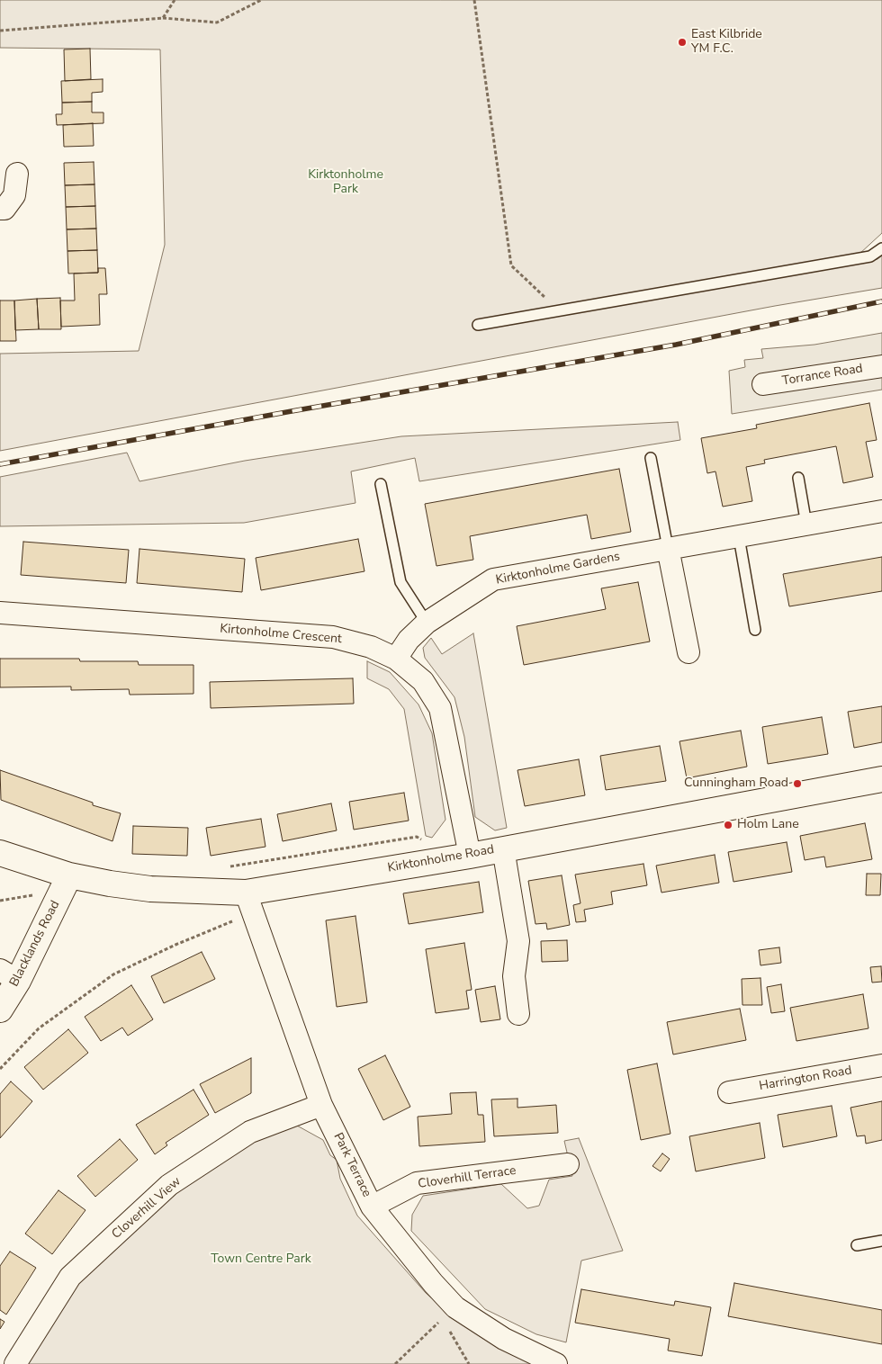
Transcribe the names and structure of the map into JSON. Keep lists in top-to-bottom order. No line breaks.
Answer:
{"streets":{"street":["Torrance Road","Kirktonholme Gardens","Kirtonholme Crescent","Kirktonholme Road","Blacklands Road","Harrington Road","Park Terrace","Cloverhill Terrace","Cloverhill View"]},"crossings":[["Kirktonholme Gardens","Kirtonholme Crescent"],["Kirtonholme Crescent","Kirktonholme Road"],["Kirktonholme Road","Blacklands Road"],["Kirktonholme Road","Park Terrace"],["Park Terrace","Cloverhill Terrace"],["Park Terrace","Cloverhill View"]],"parks":["Kirktonholme Park","Town Centre Park"],"places":["East Kilbride YM F.C.","Cunningham Road","Holm Lane"]}
